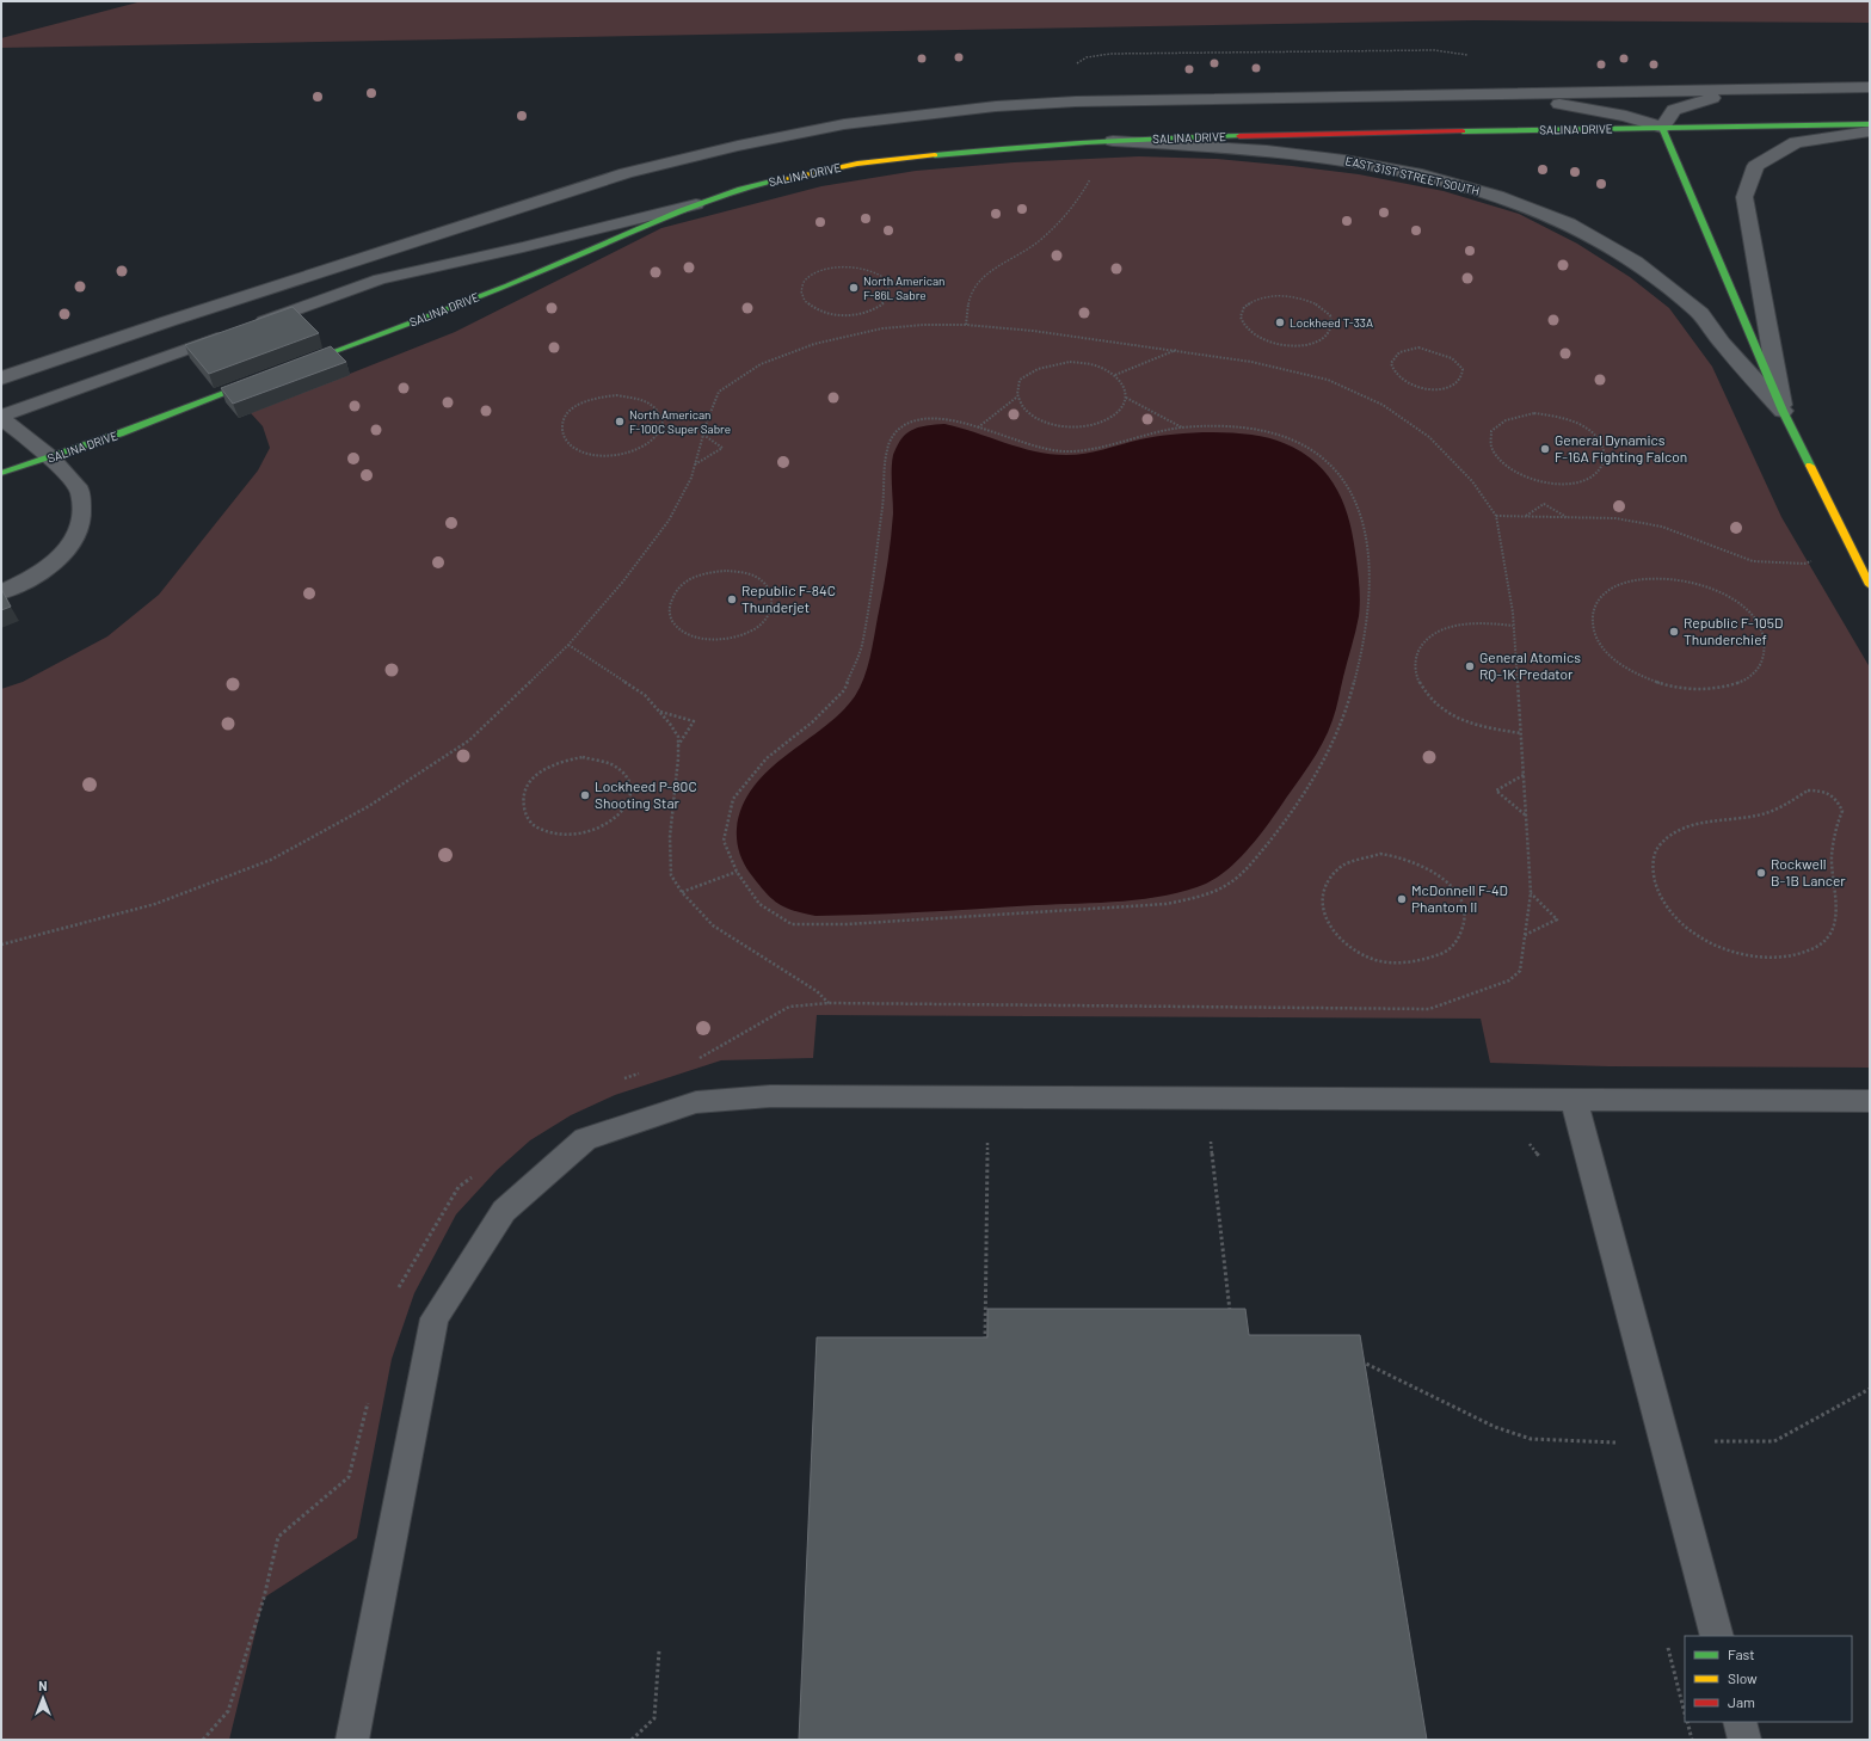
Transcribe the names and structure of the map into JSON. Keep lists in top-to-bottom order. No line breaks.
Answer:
{"streets":{"street":["SALINA DRIVE","EAST 31ST STREET SOUTH"]},"crossings":[["SALINA DRIVE","EAST 31ST STREET SOUTH"]],"places":["North American F-86L Sabre","Lockheed T-33A","North American F-100C Super Sabre","General Dynamics F-16A Fighting Falcon","Republic F-84C Thunderjet","Republic F-105D Thunderchief","General Atomics RQ-1K Predator","Lockheed P-80C Shooting Star","Rockwell B-1B Lancer","McDonnell F-4D Phantom II"],"legend":["Fast","Slow","Jam"],"north":"top"}
